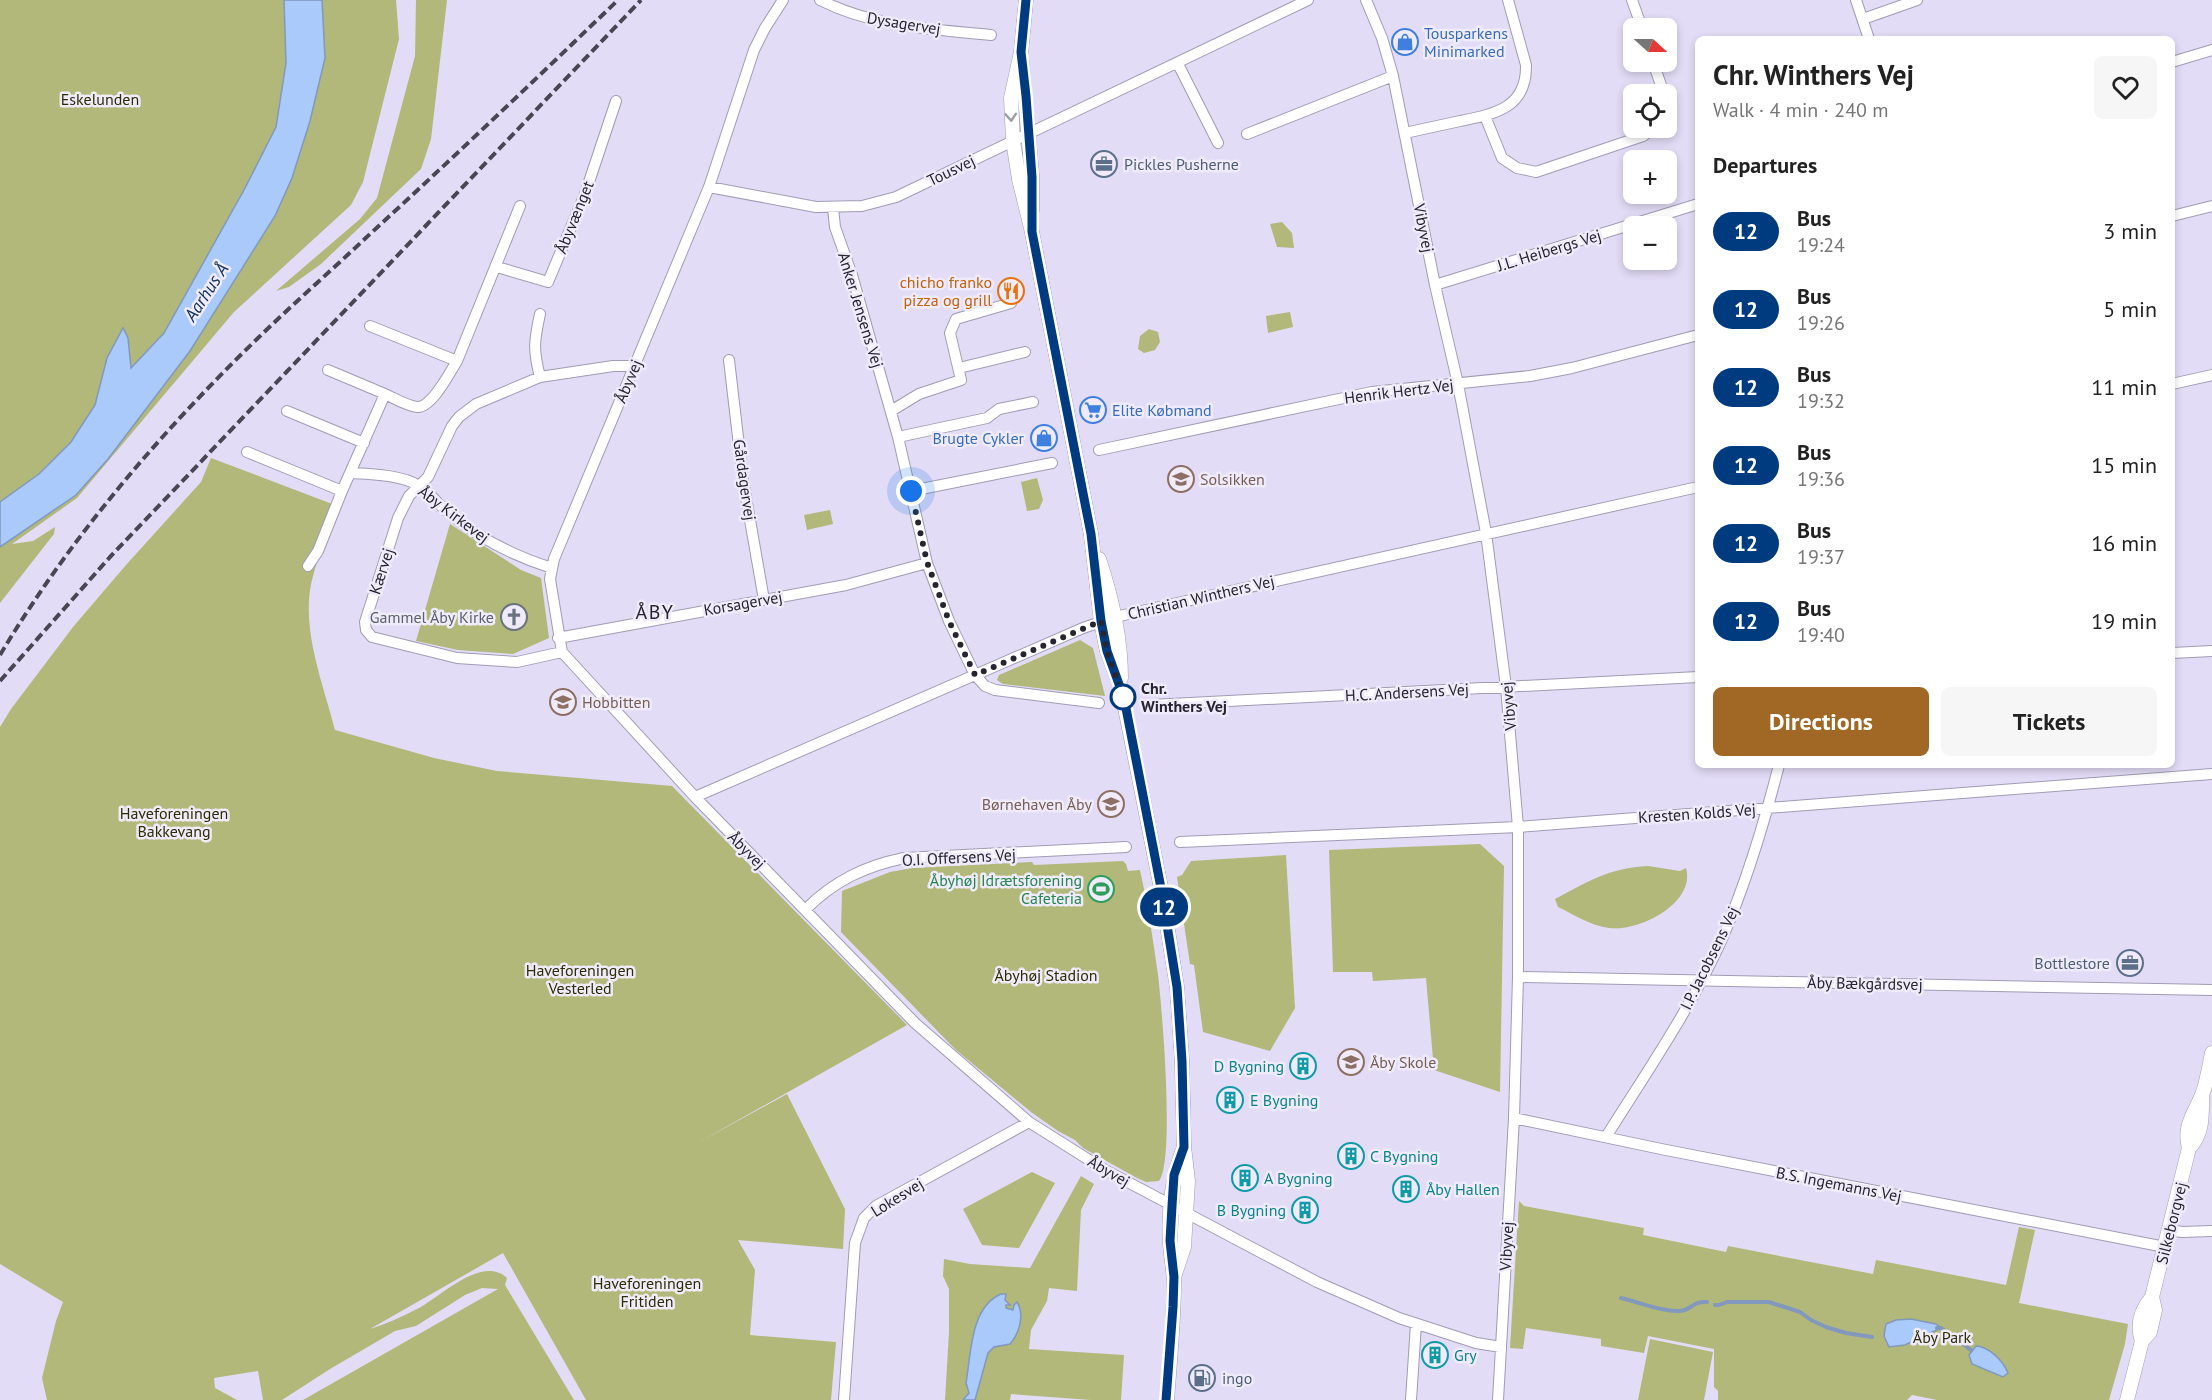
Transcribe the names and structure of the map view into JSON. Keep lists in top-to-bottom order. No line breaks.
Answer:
{"streets":{"street":["Dysagervej","Tousvej","Åbyvænget","Vibyvej","J.L. Heibergs Vej","Anker Jensens Vej","Åbyvej","Henrik Hertz Vej","Gårdagervej","Åby Kirkevej","Kærvej","Christian Winthers Vej","Korsagervej","H.C. Andersens Vej","Kresten Kolds Vej","O.I. Offersens Vej","I.P. Jacobsens Vej","Åby Bækgårdsvej","B.S. Ingemanns Vej","Lokesvej","Silkeborgvej"]},"crossings":[["Tousvej","Anker Jensens Vej"],["Tousvej","Åbyvej"],["Vibyvej","J.L. Heibergs Vej"],["Vibyvej","Åbyvej"],["Vibyvej","Henrik Hertz Vej"],["Vibyvej","Christian Winthers Vej"],["Vibyvej","H.C. Andersens Vej"],["Vibyvej","Kresten Kolds Vej"],["Vibyvej","Åby Bækgårdsvej"],["Vibyvej","B.S. Ingemanns Vej"],["Anker Jensens Vej","Christian Winthers Vej"],["Anker Jensens Vej","Korsagervej"],["Åbyvej","Åby Kirkevej"],["Åbyvej","Kærvej"],["Åbyvej","Christian Winthers Vej"],["Åbyvej","Korsagervej"],["Åbyvej","O.I. Offersens Vej"],["Åbyvej","Lokesvej"],["Gårdagervej","Korsagervej"],["Åby Kirkevej","Kærvej"],["Kresten Kolds Vej","I.P. Jacobsens Vej"],["I.P. Jacobsens Vej","Åby Bækgårdsvej"],["I.P. Jacobsens Vej","B.S. Ingemanns Vej"],["B.S. Ingemanns Vej","Silkeborgvej"]],"districts":["ÅBY"],"water":["Aarhus Å"],"parks":["Eskelunden","Haveforeningen Bakkevang","Haveforeningen Vesterled","Åbyhøj Stadion","Haveforeningen Fritiden","Åby Park"],"places":{"shop":["Tousparkens Minimarked","Brugte Cykler"],"office":["Pickles Pusherne","Bottlestore"],"restaurant":["chicho franko pizza og grill"],"supermarket":["Elite Købmand"],"school or university":["Solsikken","Hobbitten","Børnehaven Åby","Åby Skole"],"church":["Gammel Åby Kirke"],"other":["Chr. Winthers Vej"],"sports":["Åbyhøj Idrætsforening Cafeteria"],"building":["D Bygning","E Bygning","C Bygning","A Bygning","Åby Hallen","B Bygning","Gry"],"fuel station":["ingo"]},"lines":["bus line 12"],"north":"right","page":{"on_map":"12","map_buttons":["+","−"],"heading":[["Chr. Winthers Vej","Walk · 4 min · 240 m"],"Departures"],"list":[{"mark":"12","name":"Bus","note":"19:24","value":"3 min"},{"mark":"12","name":"Bus","note":"19:26","value":"5 min"},{"mark":"12","name":"Bus","note":"19:32","value":"11 min"},{"mark":"12","name":"Bus","note":"19:36","value":"15 min"},{"mark":"12","name":"Bus","note":"19:37","value":"16 min"},{"mark":"12","name":"Bus","note":"19:40","value":"19 min"}],"buttons":["Directions","Tickets"]}}
